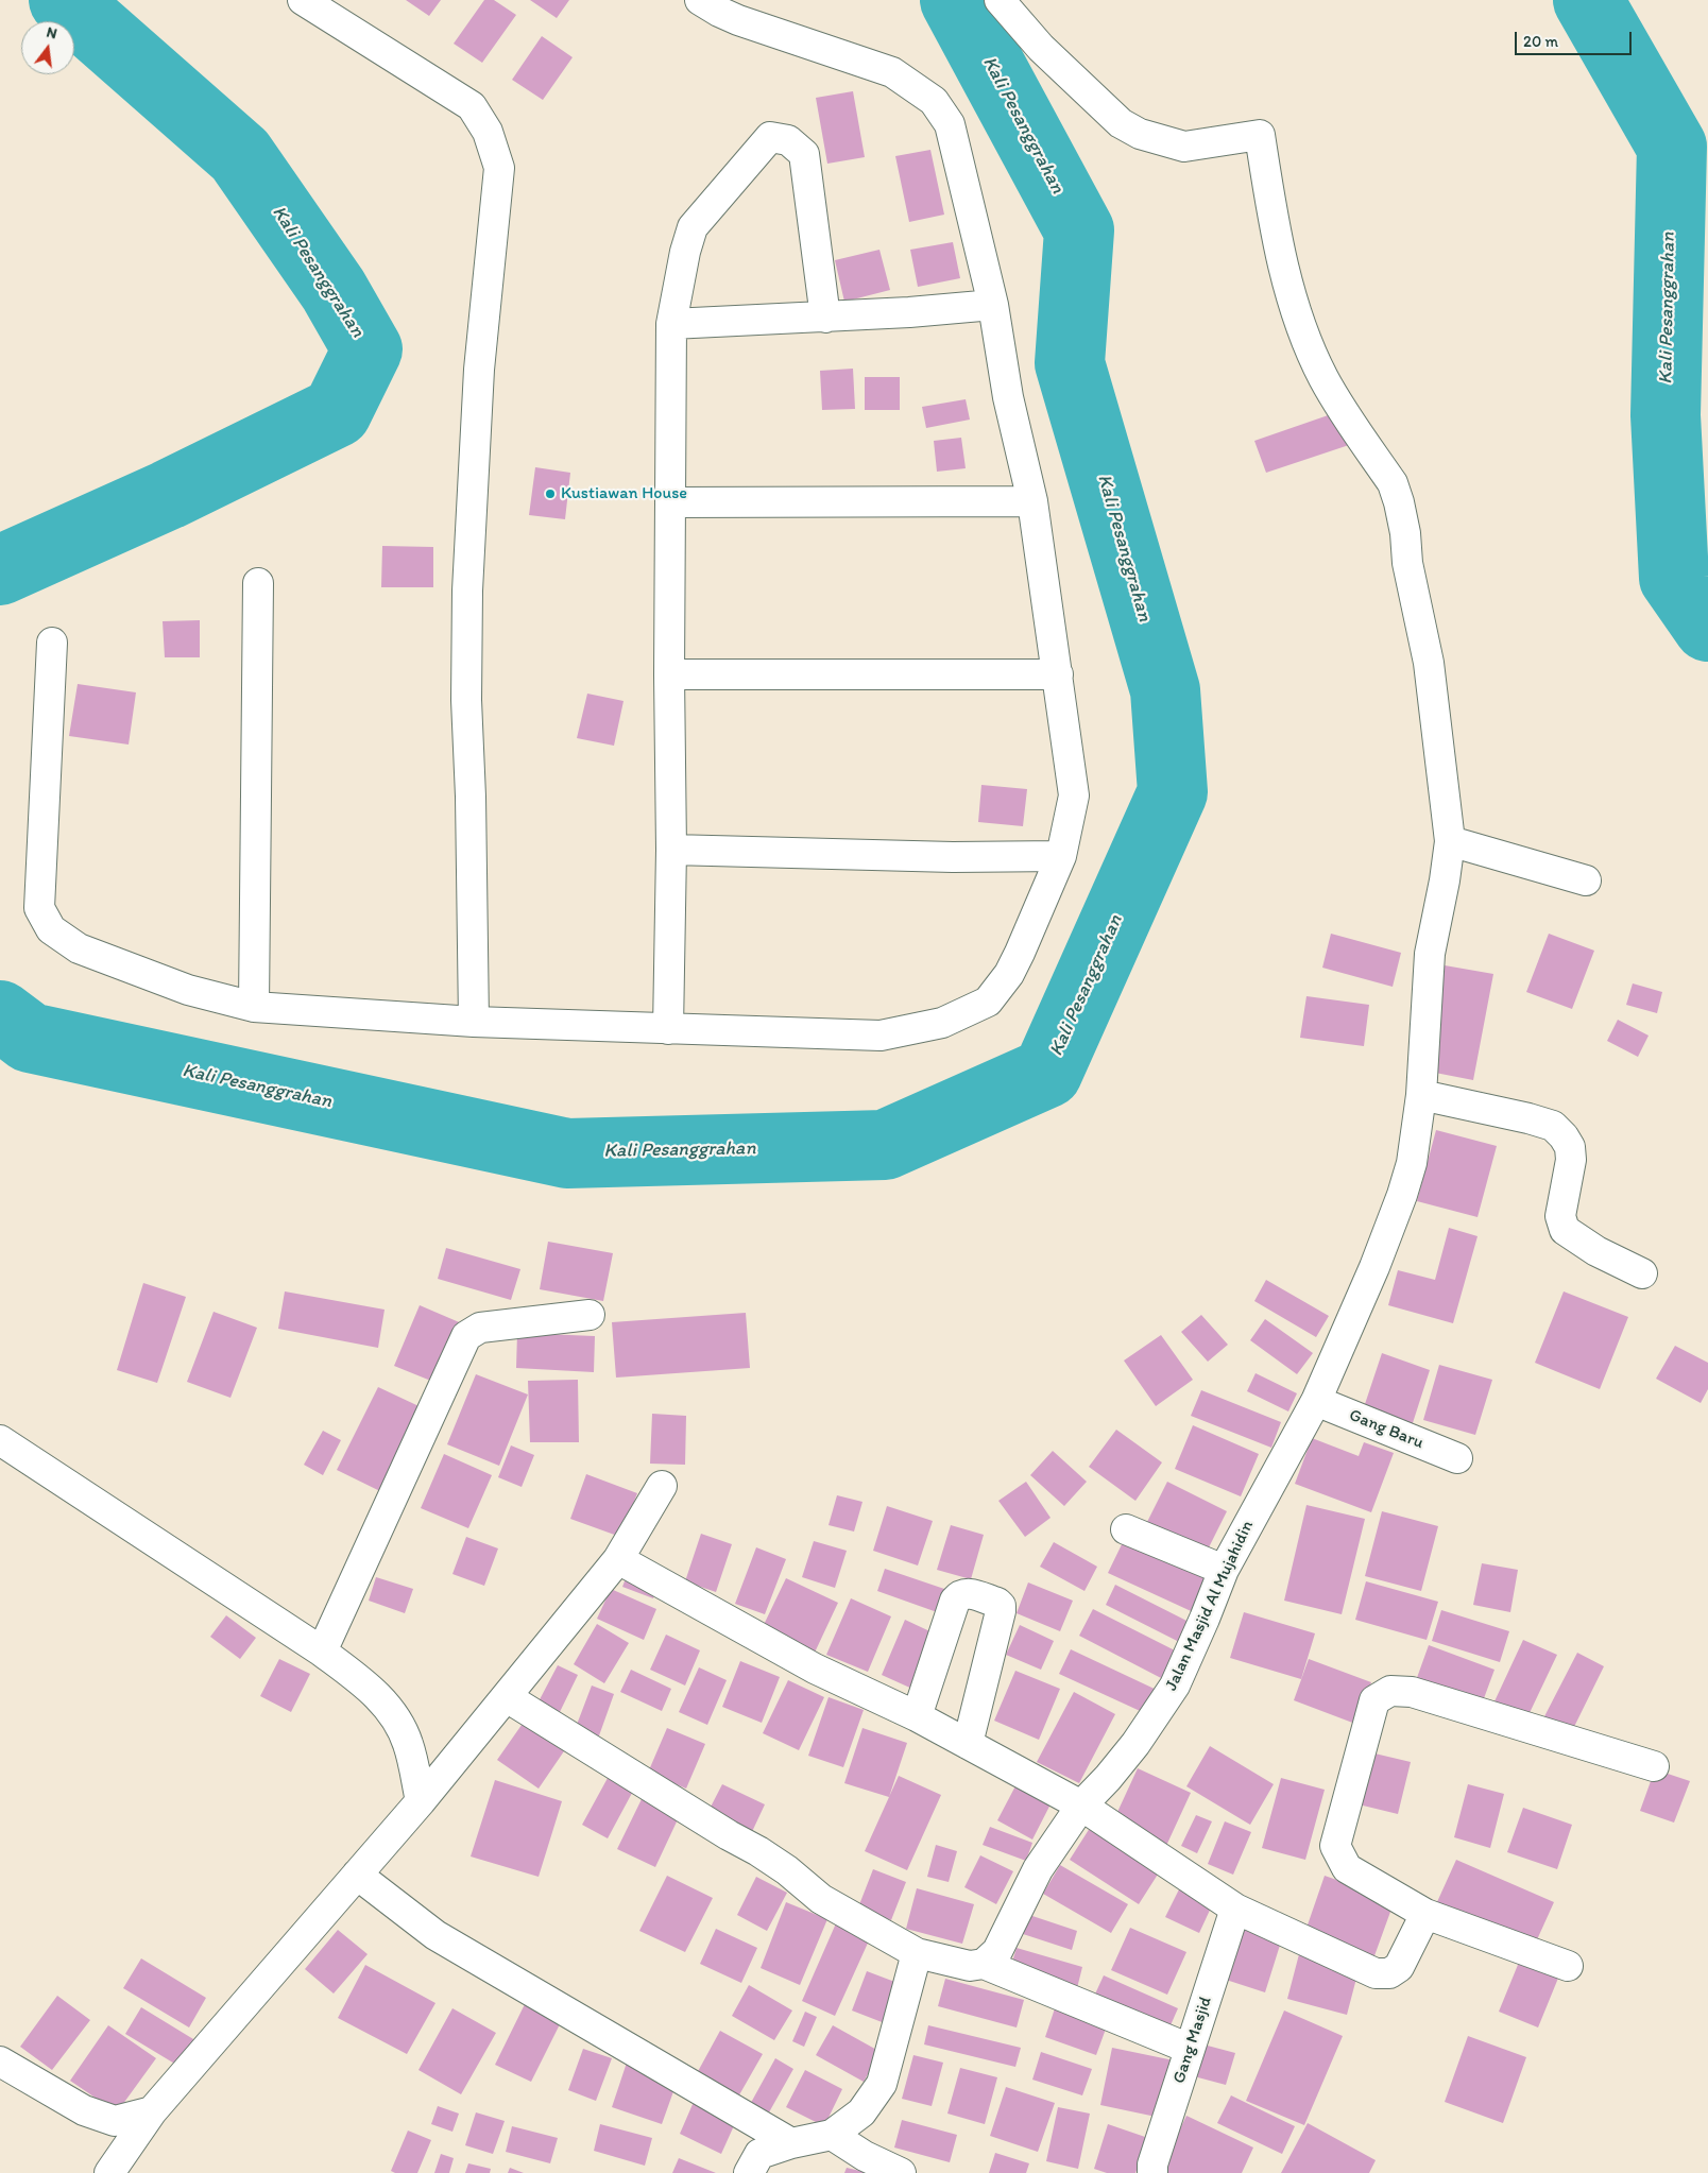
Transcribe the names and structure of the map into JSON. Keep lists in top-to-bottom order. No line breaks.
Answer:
{"streets":{"street":["Gang Baru","Jalan Masjid Al Mujahidin","Gang Masjid"]},"crossings":[["Gang Baru","Jalan Masjid Al Mujahidin"]],"water":["Kali Pesanggrahan"],"places":["Kustiawan House"],"scale_bar":"20 m","north":"top"}
